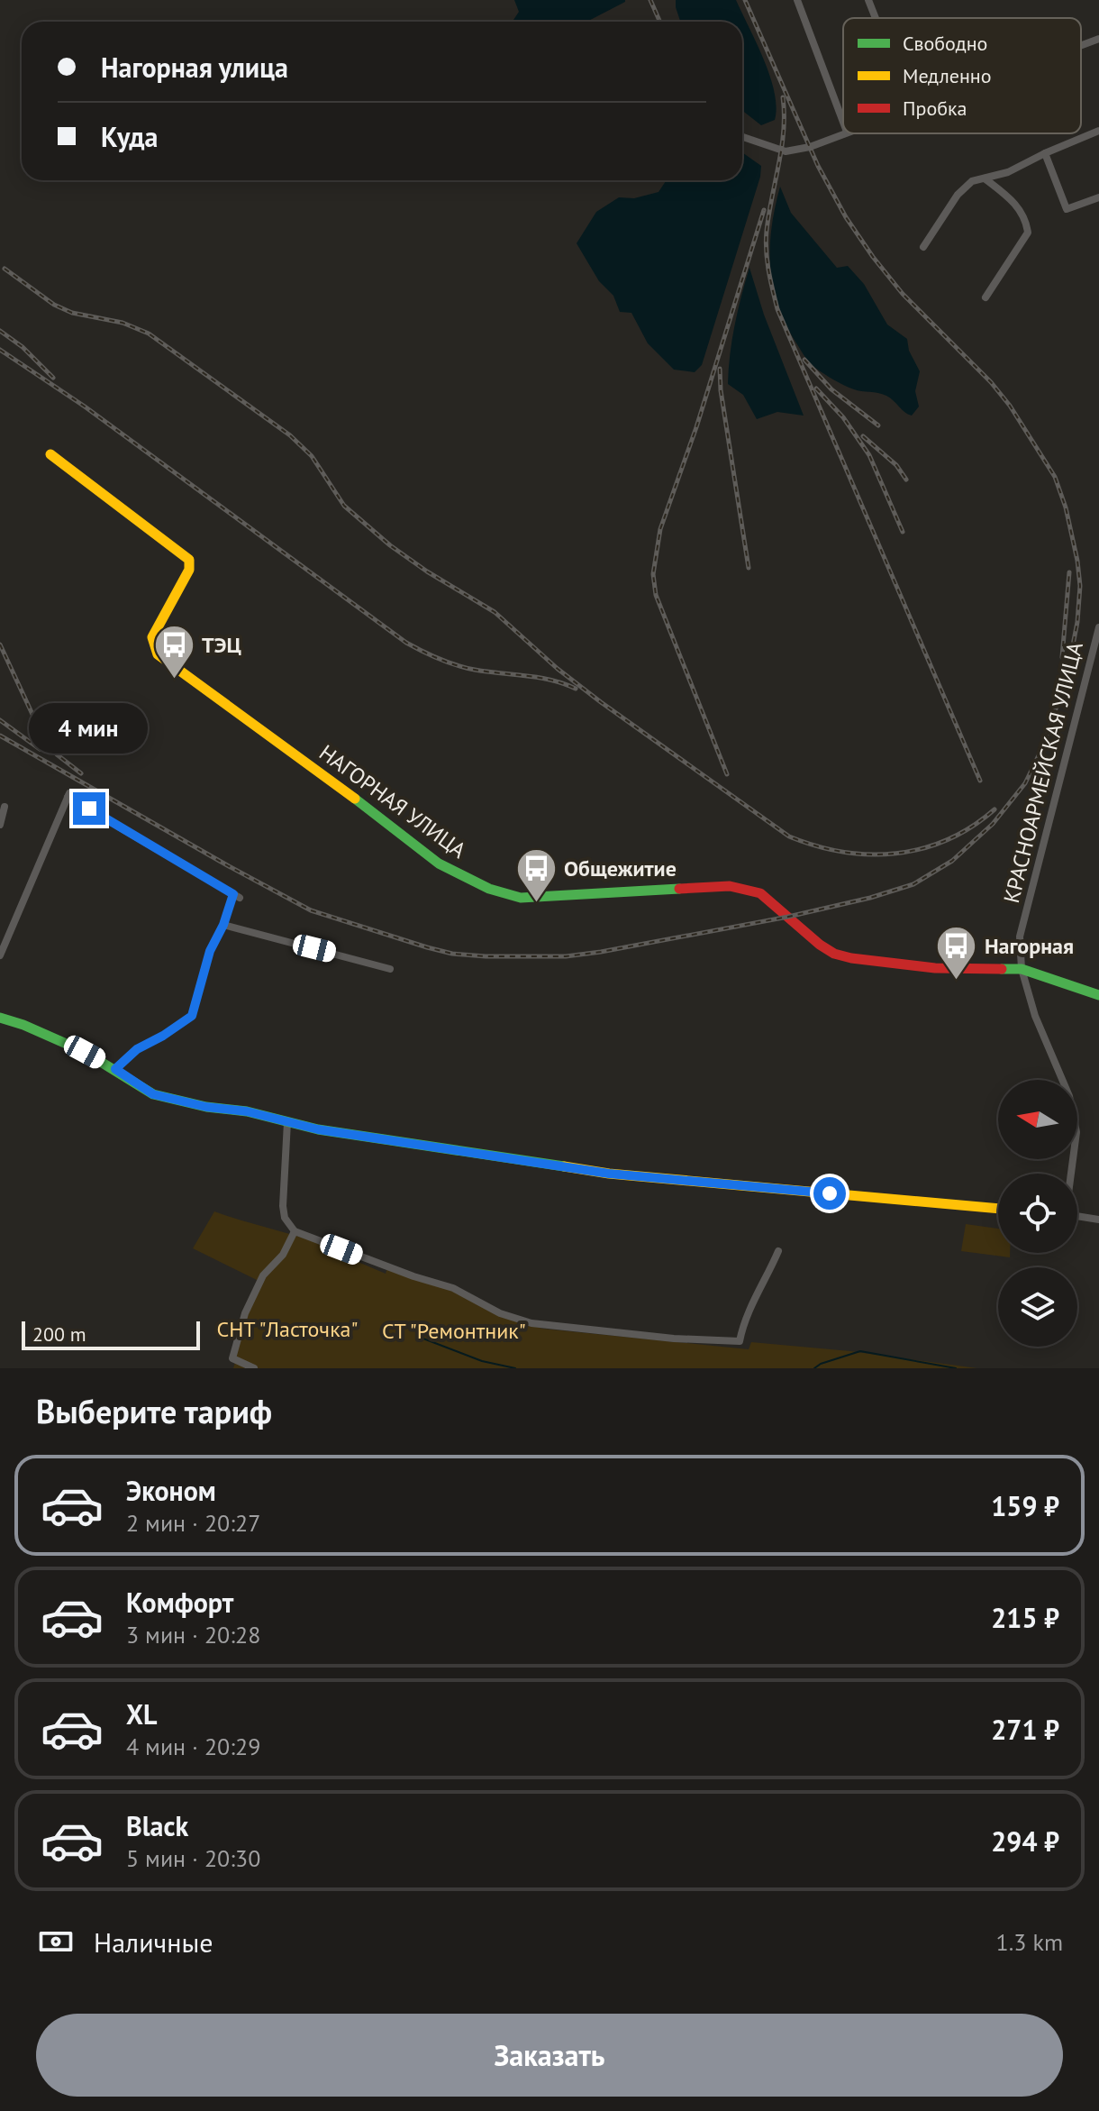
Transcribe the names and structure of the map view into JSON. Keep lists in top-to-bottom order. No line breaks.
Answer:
{"streets":{"street":["КРАСНОАРМЕЙСКАЯ УЛИЦА","НАГОРНАЯ УЛИЦА"]},"crossings":[["КРАСНОАРМЕЙСКАЯ УЛИЦА","НАГОРНАЯ УЛИЦА"]],"parks":["СНТ \"Ласточка\"","СТ \"Ремонтник\""],"places":{"bus stop":["ТЭЦ","Общежитие","Нагорная"]},"legend":["Свободно","Медленно","Пробка"],"scale_bar":"200 m","north":"left","page":{"banner":["Нагорная улица","Куда"],"bubble":"4 мин","scale":"200 m","heading":"Выберите тариф","list":[{"name":"Эконом","note":"2 мин · 20:27","value":"159 ₽"},{"name":"Комфорт","note":"3 мин · 20:28","value":"215 ₽"},{"name":"XL","note":"4 мин · 20:29","value":"271 ₽"},{"name":"Black","note":"5 мин · 20:30","value":"294 ₽"}],"pay":["Наличные","1.3 km"],"buttons":"Заказать"}}
